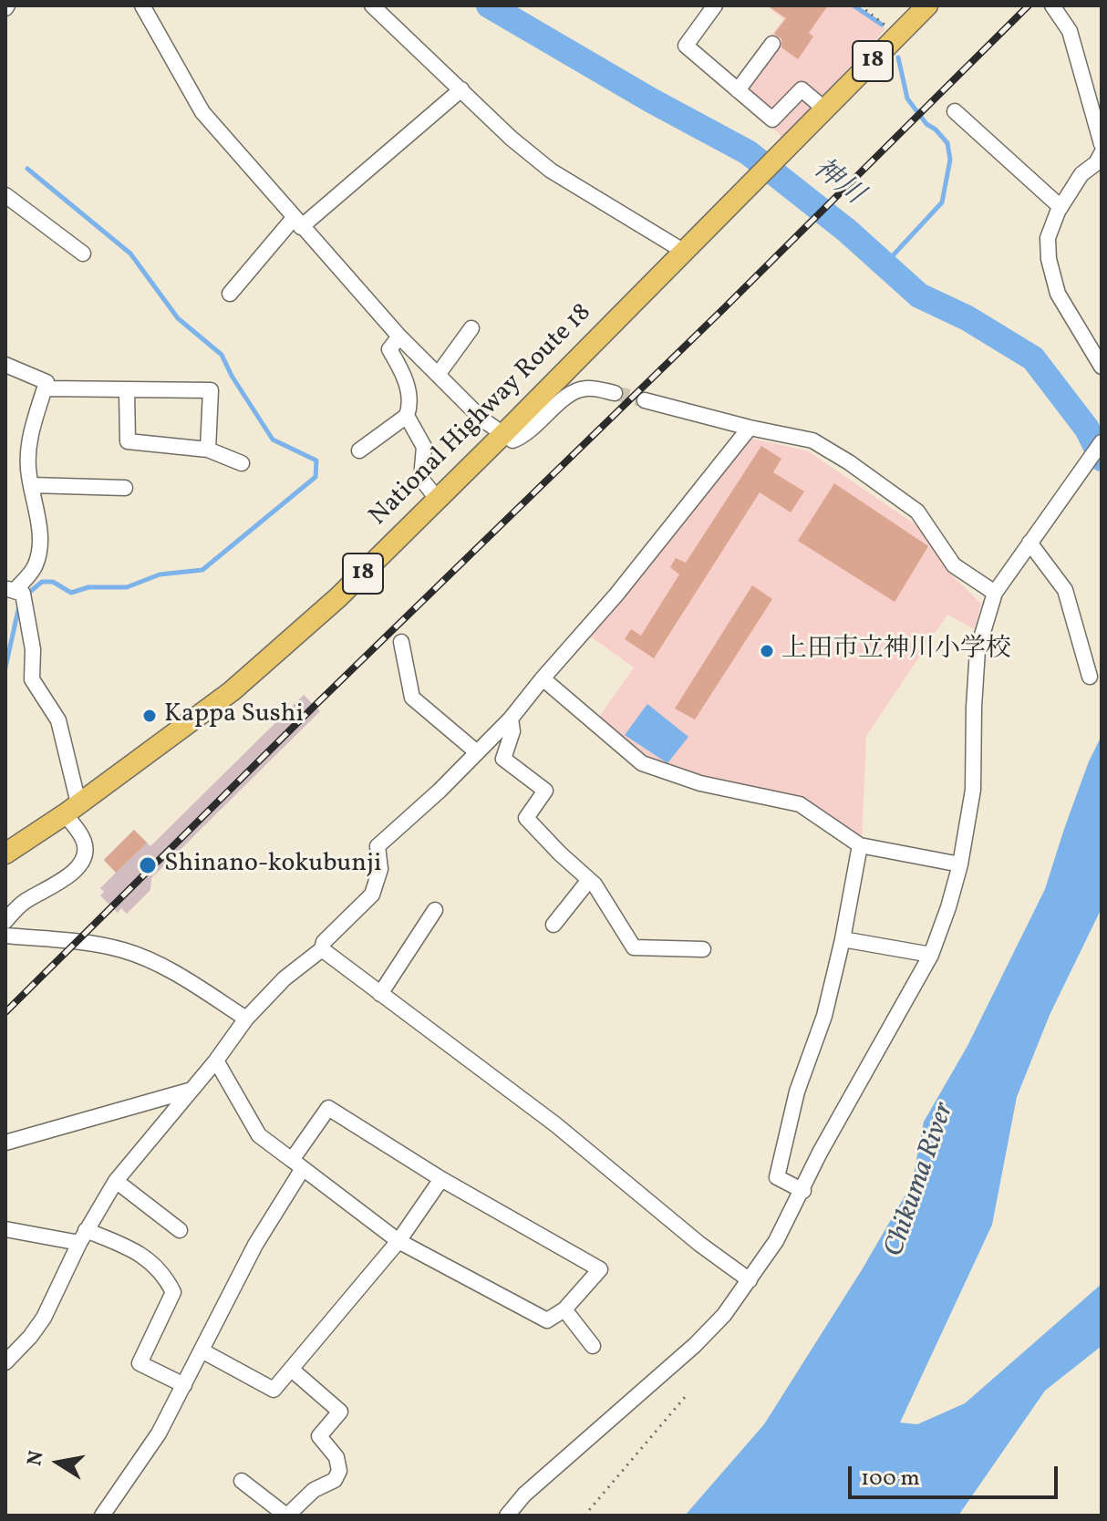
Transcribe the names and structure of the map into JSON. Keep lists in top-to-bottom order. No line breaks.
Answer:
{"streets":{"highway":["18","National Highway Route 18"]},"water":["神川","Chikuma River"],"places":["上田市立神川小学校","Kappa Sushi","Shinano-kokubunji"],"scale_bar":"100 m","north":"left"}
